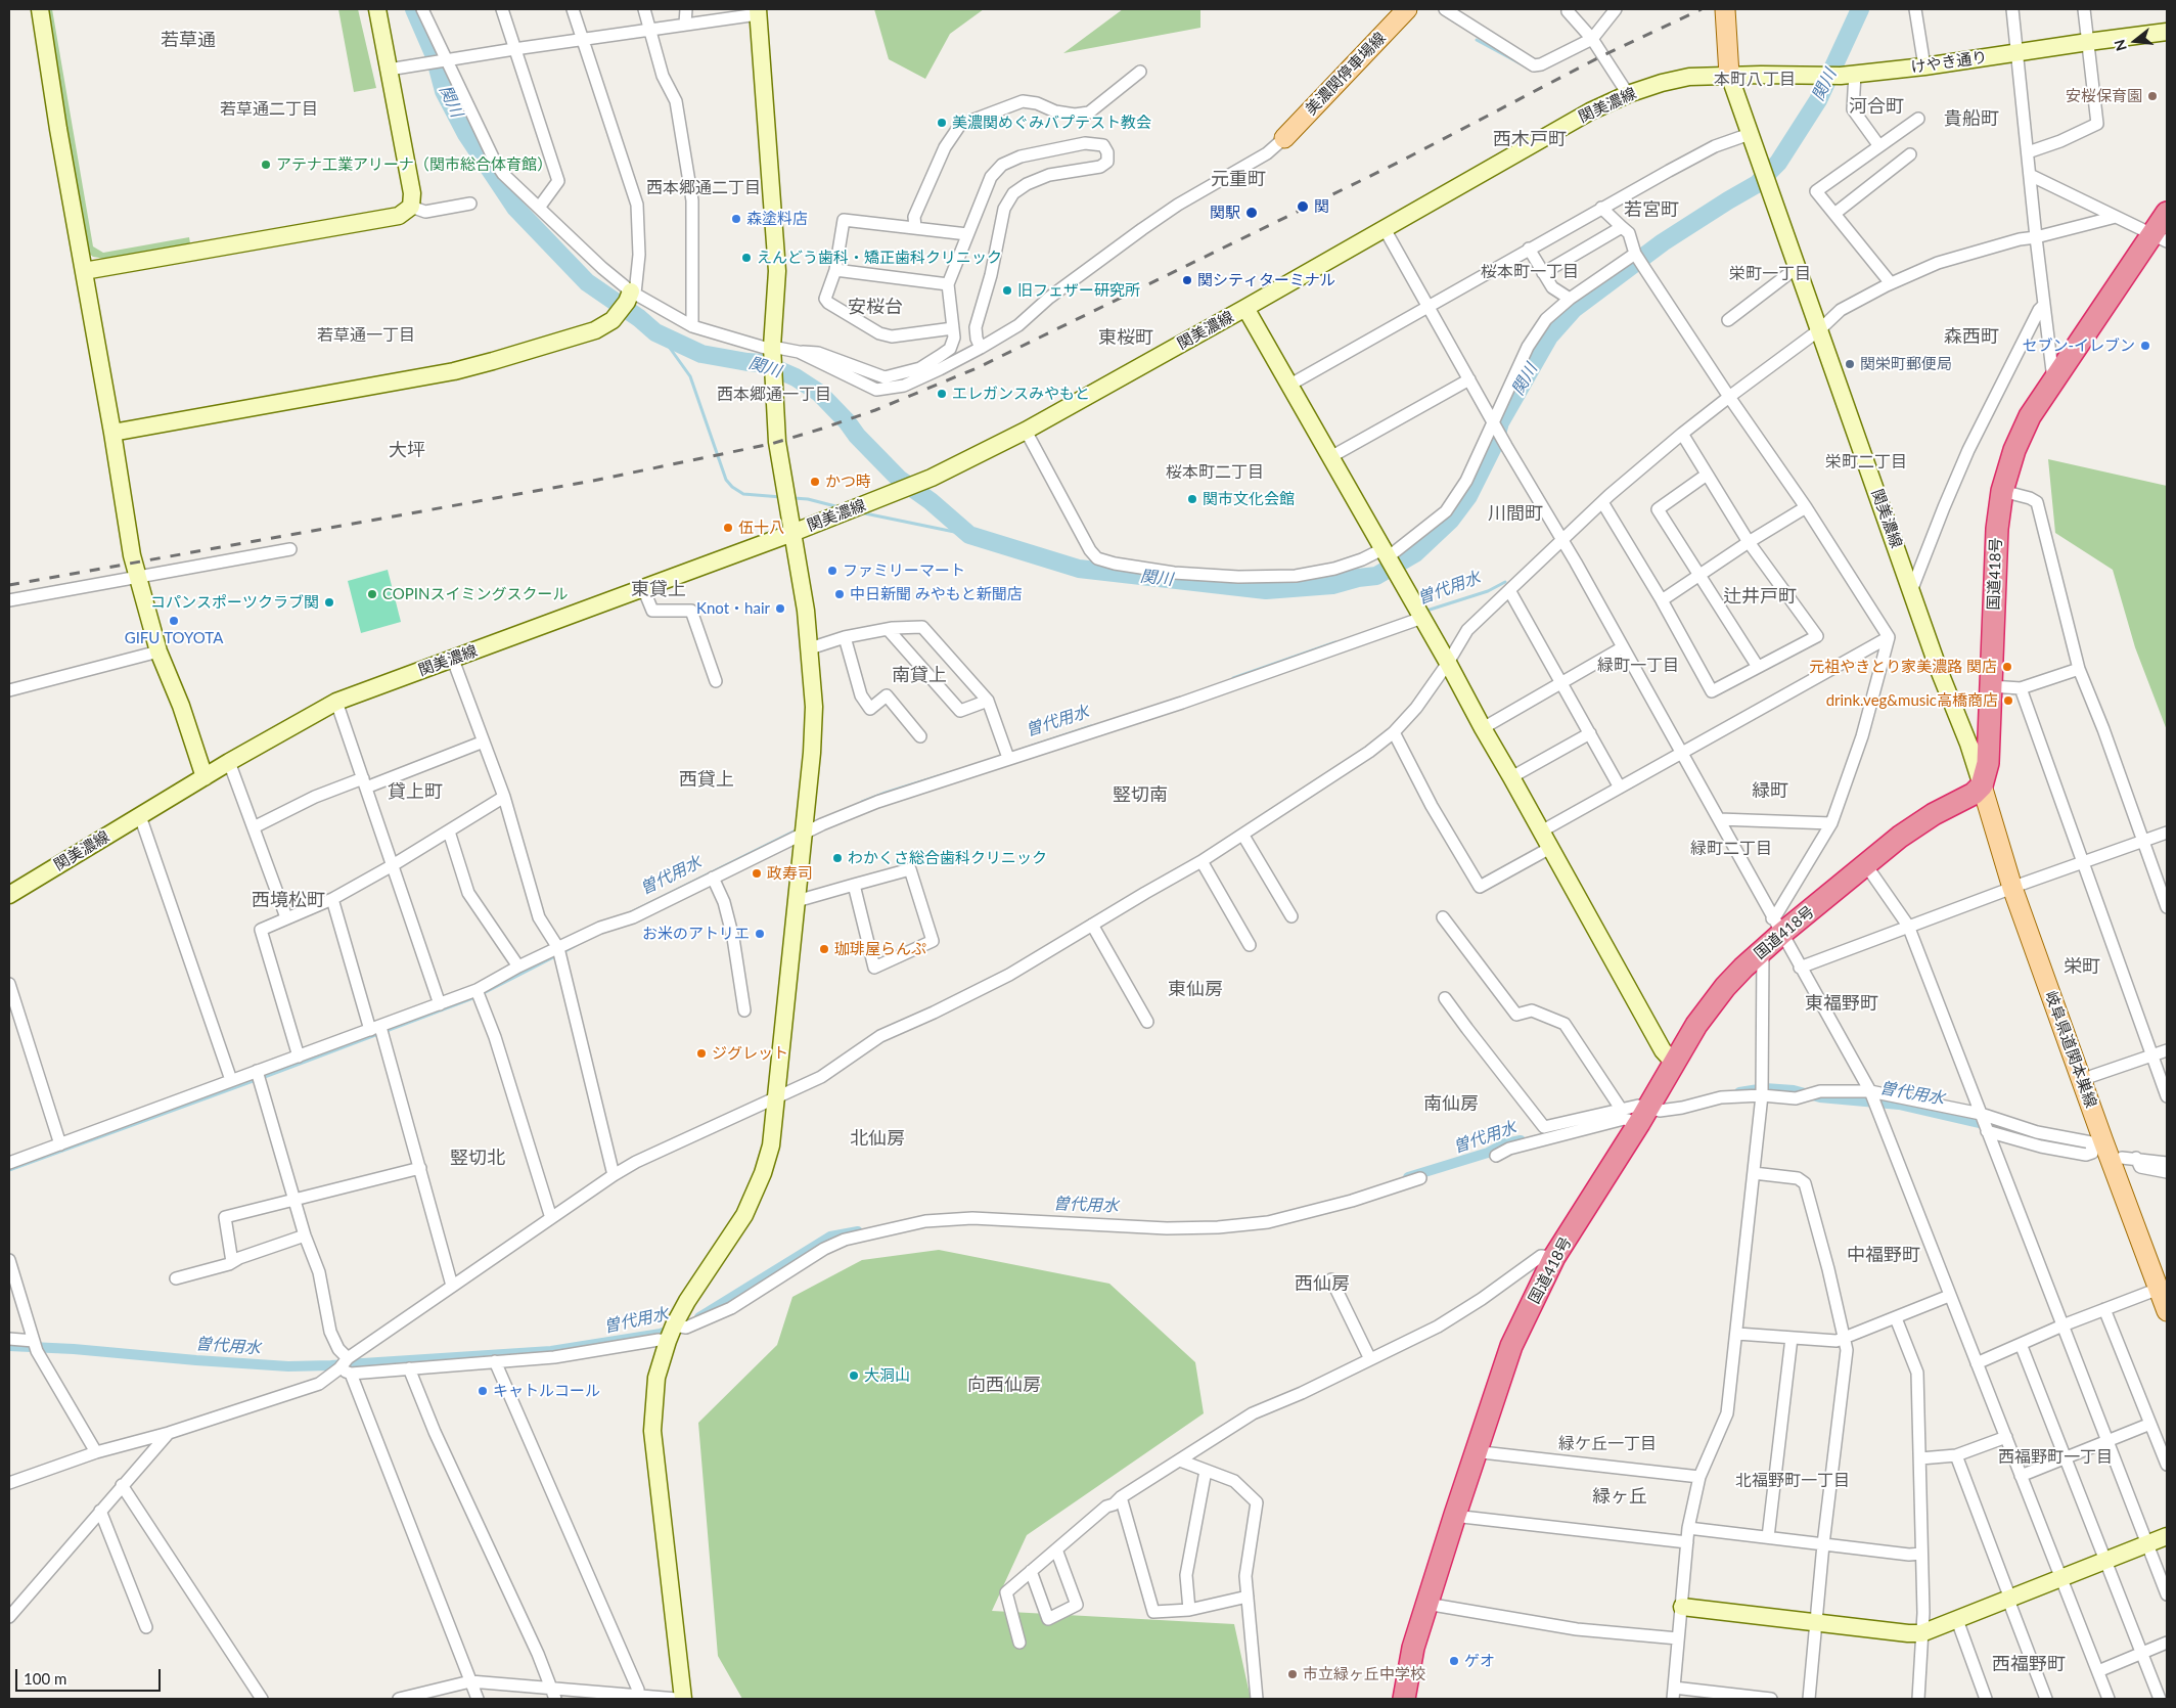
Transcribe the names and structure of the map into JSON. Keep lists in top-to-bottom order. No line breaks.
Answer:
{"streets":{"highway":["国道418号"],"main road":["美濃関停車場線","岐阜県道関本巣線"],"street":["けやき通り","関美濃線"]},"crossings":[["けやき通り","関美濃線"],["関美濃線","国道418号"],["関美濃線","岐阜県道関本巣線"],["国道418号","岐阜県道関本巣線"]],"districts":["若草通","本町八丁目","河合町","若草通二丁目","貴船町","西木戸町","元重町","西本郷通二丁目","若宮町","桜本町一丁目","栄町一丁目","安桜台","若草通一丁目","森西町","東桜町","西本郷通一丁目","大坪","栄町二丁目","桜本町二丁目","川間町","東貸上","辻井戸町","緑町一丁目","南貸上","西貸上","緑町","貸上町","竪切南","緑町二丁目","西境松町","栄町","東仙房","東福野町","南仙房","北仙房","竪切北","中福野町","西仙房","向西仙房","緑ケ丘一丁目","西福野町一丁目","北福野町一丁目","緑ヶ丘","西福野町"],"water":["関川","曽代用水"],"places":["安桜保育園","美濃関めぐみバプテスト教会","アテナ工業アリーナ（関市総合体育館）","関","関駅","森塗料店","えんどう歯科・矯正歯科クリニック","関シティターミナル","旧フェザー研究所","セブン-イレブン","関栄町郵便局","エレガンスみやもと","かつ時","関市文化会館","伍十八","ファミリーマート","COPINスイミングスクール","中日新聞 みやもと新聞店","コパンスポーツクラブ関","Knot・hair","GIFU TOYOTA","元祖やきとり家美濃路 関店","drink.veg&music高橋商店","わかくさ総合歯科クリニック","政寿司","お米のアトリエ","珈琲屋らんぷ","ジグレット","大洞山","キャトルコール","ゲオ","市立緑ヶ丘中学校"],"scale_bar":"100 m","north":"left"}
